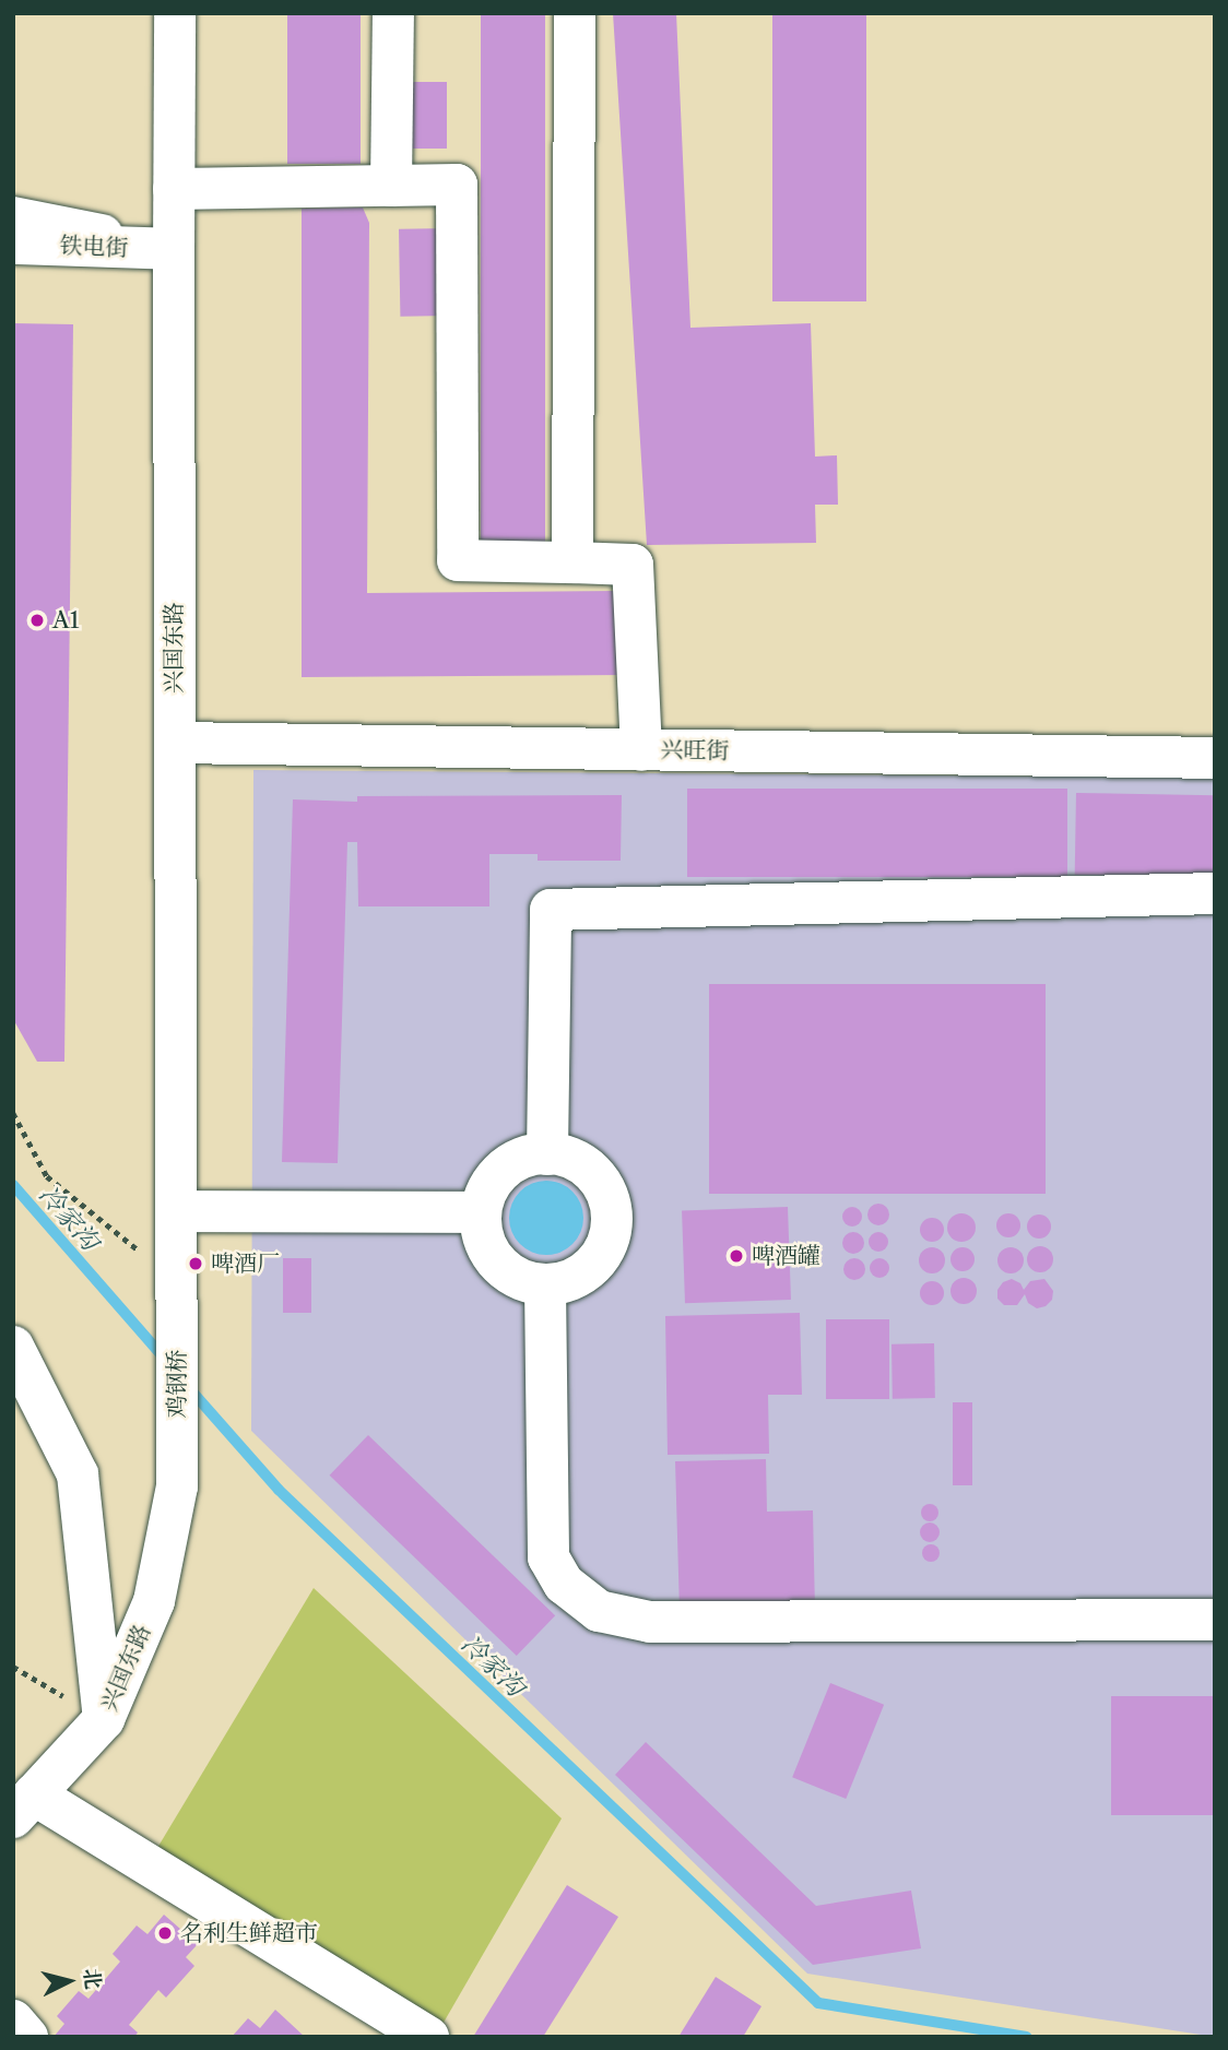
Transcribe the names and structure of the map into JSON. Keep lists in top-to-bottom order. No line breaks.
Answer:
{"streets":{"main road":["铁电街","兴国东路","兴旺街","鸡钢桥"]},"crossings":[["铁电街","兴国东路"],["兴国东路","兴旺街"],["兴国东路","鸡钢桥"]],"water":["冷家沟"],"places":["A1","啤酒罐","啤酒厂","名利生鲜超市"],"north":"right"}
